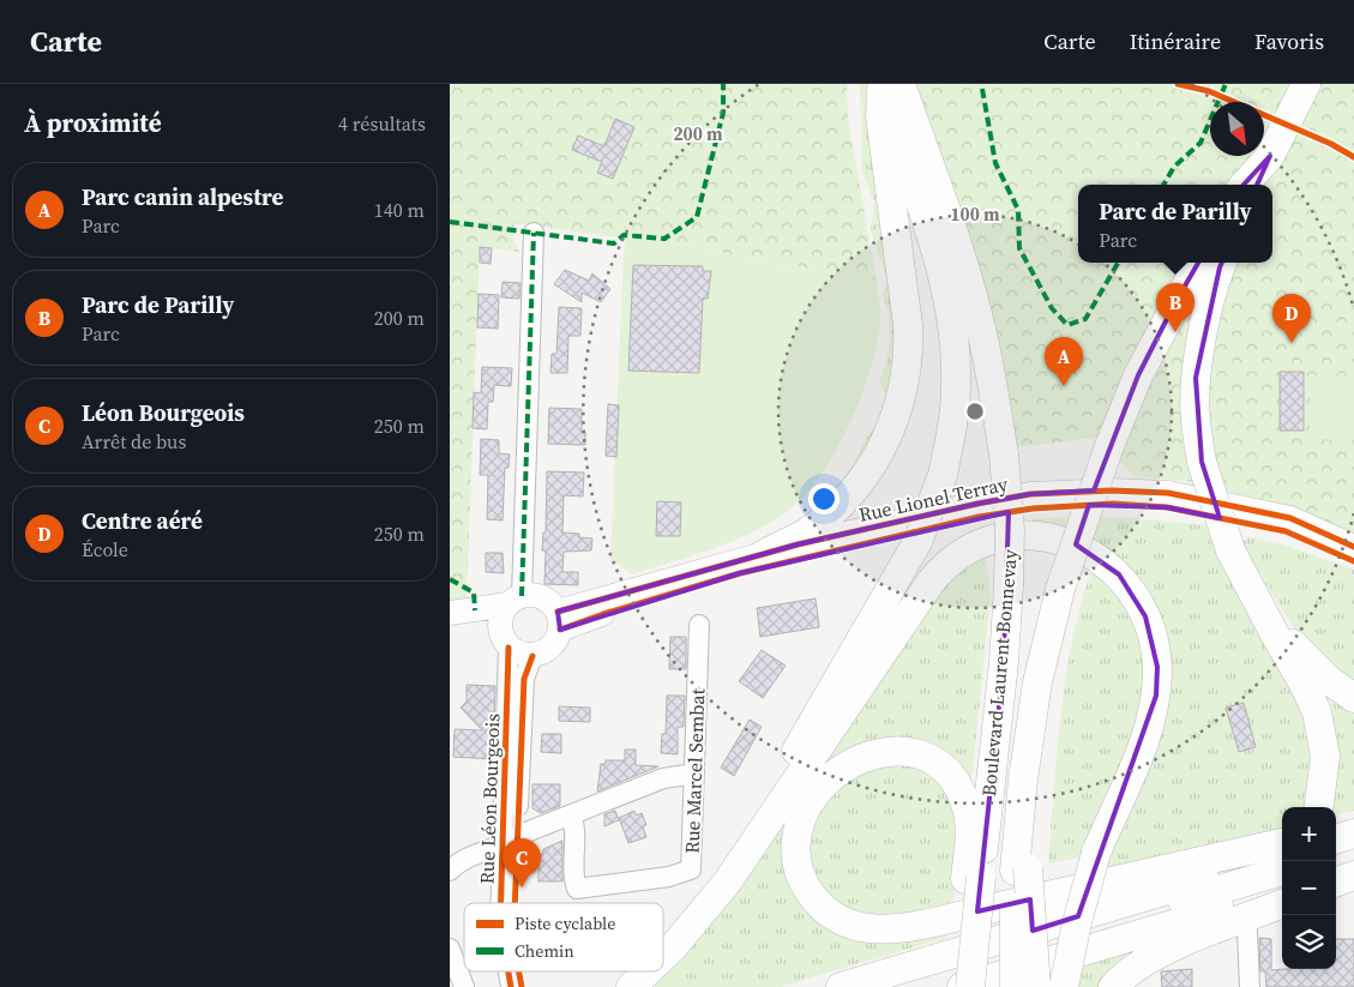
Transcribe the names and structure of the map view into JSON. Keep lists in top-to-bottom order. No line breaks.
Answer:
{"streets":{"highway":["Boulevard Laurent Bonnevay"],"main road":["Rue Lionel Terray"],"street":["Rue Marcel Sembat","Rue Léon Bourgeois"]},"crossings":[["Rue Lionel Terray","Rue Léon Bourgeois"]],"legend":["Piste cyclable","Chemin"],"north":"bottom right","page":{"header":"Carte","nav":["Carte","Itinéraire","Favoris"],"heading":["À proximité","4 résultats"],"list":[{"mark":"A","name":"Parc canin alpestre","note":"Parc","value":"140 m"},{"mark":"B","name":"Parc de Parilly","note":"Parc","value":"200 m"},{"mark":"C","name":"Léon Bourgeois","note":"Arrêt de bus","value":"250 m"},{"mark":"D","name":"Centre aéré","note":"École","value":"250 m"}],"popup":["Parc de Parilly","Parc"],"pins":["B","D","A","C"],"map_buttons":["+","−"]},"rings":["200 m","100 m"]}
